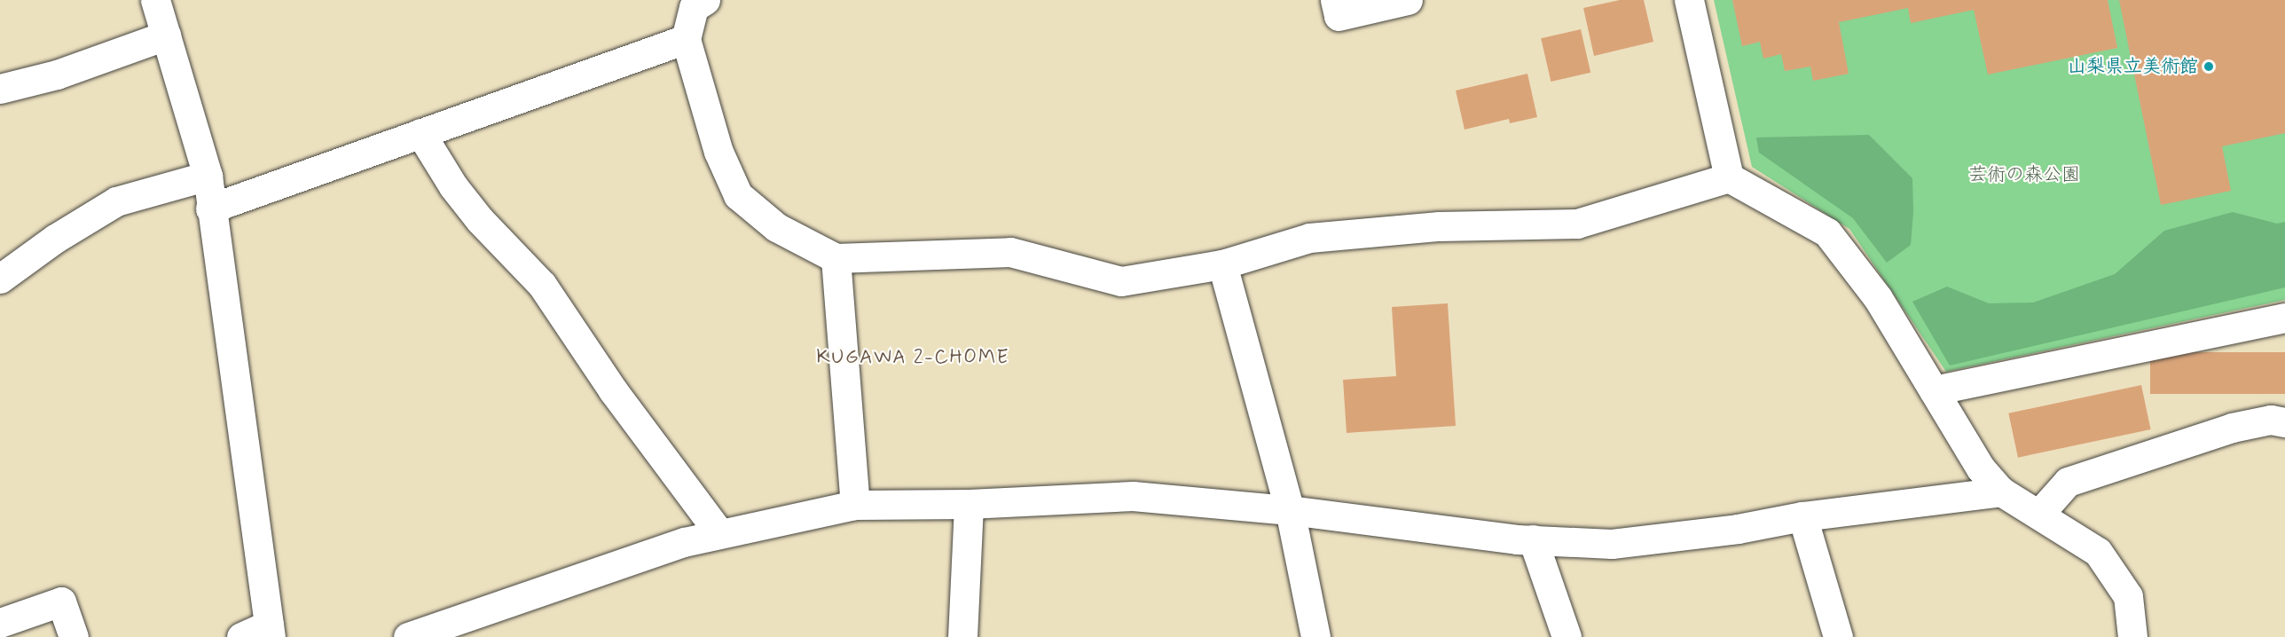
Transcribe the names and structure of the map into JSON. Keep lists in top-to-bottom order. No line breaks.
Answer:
{"districts":["KUGAWA 2-CHOME"],"parks":["芸術の森公園"],"places":["山梨県立美術館"]}
